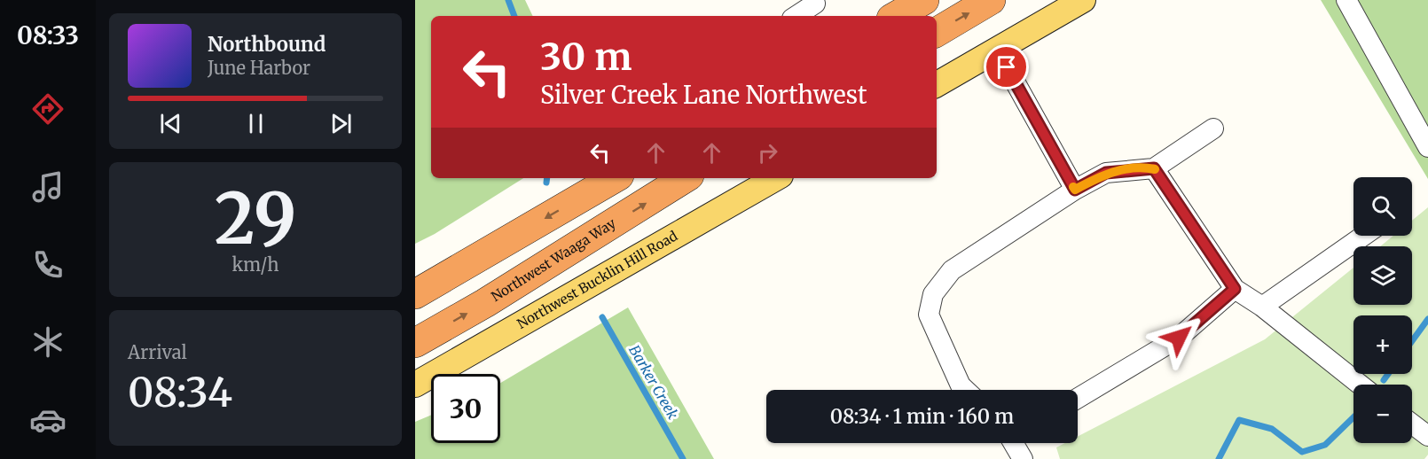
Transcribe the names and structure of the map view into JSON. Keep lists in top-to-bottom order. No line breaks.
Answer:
{"streets":{"highway":["Northwest Waaga Way"],"main road":["Northwest Bucklin Hill Road"]},"water":["Barker Creek"],"page":{"tabs":"08:33","turn":["30 m","Silver Creek Lane Northwest"],"song":["Northbound","June Harbor"],"tile":[["29","km/h"],["Arrival","08:34"]],"map_buttons":["+","−"],"limit":"30","trip":"08:34 · 1 min · 160 m"}}
